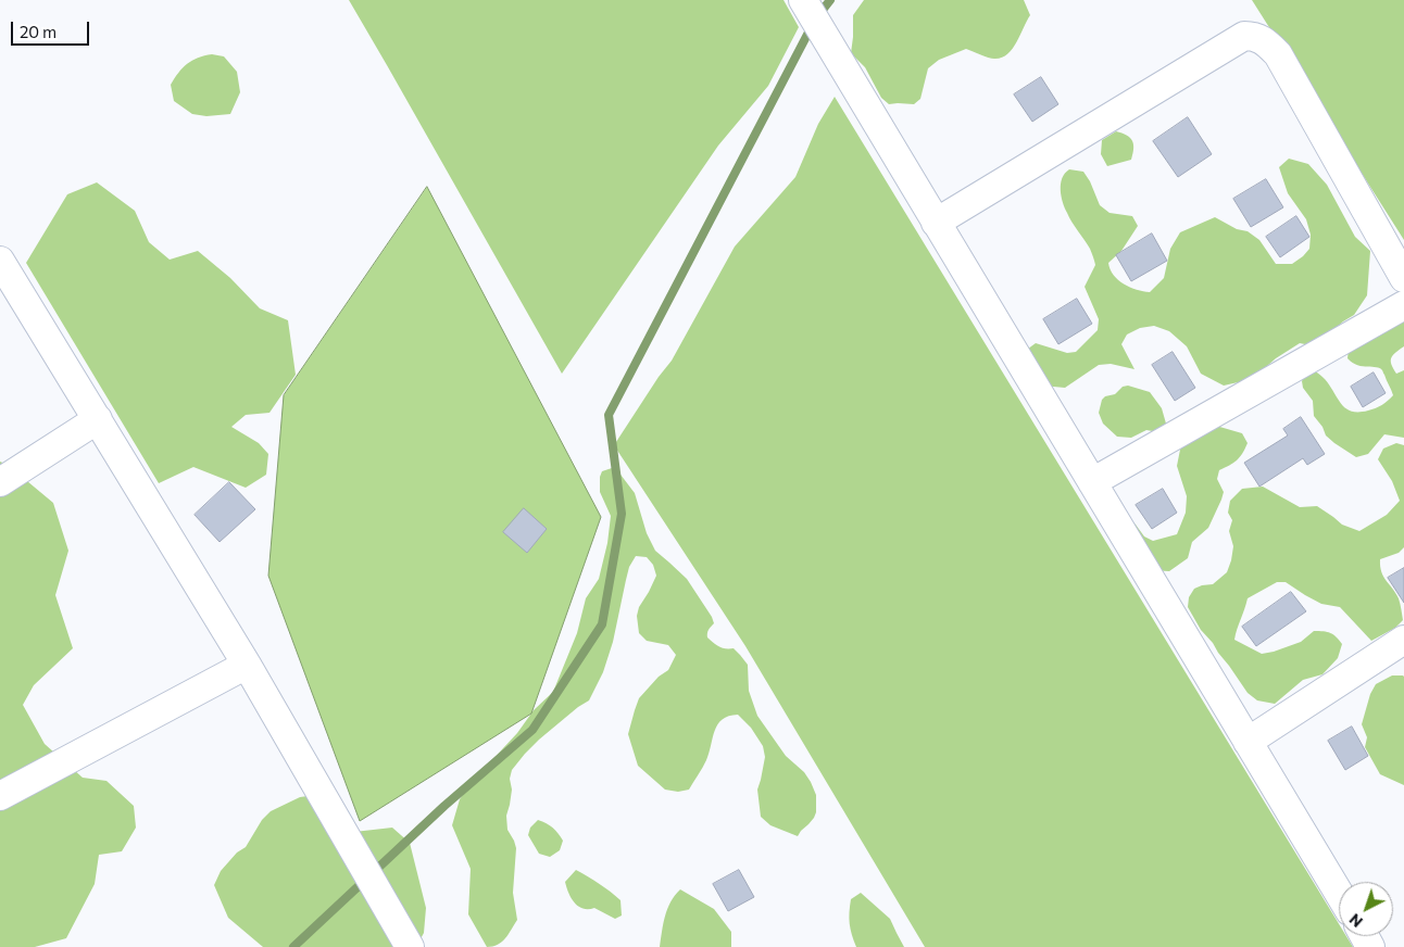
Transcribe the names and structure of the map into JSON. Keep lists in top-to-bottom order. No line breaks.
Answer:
{"scale_bar":"20 m","north":"bottom left"}
